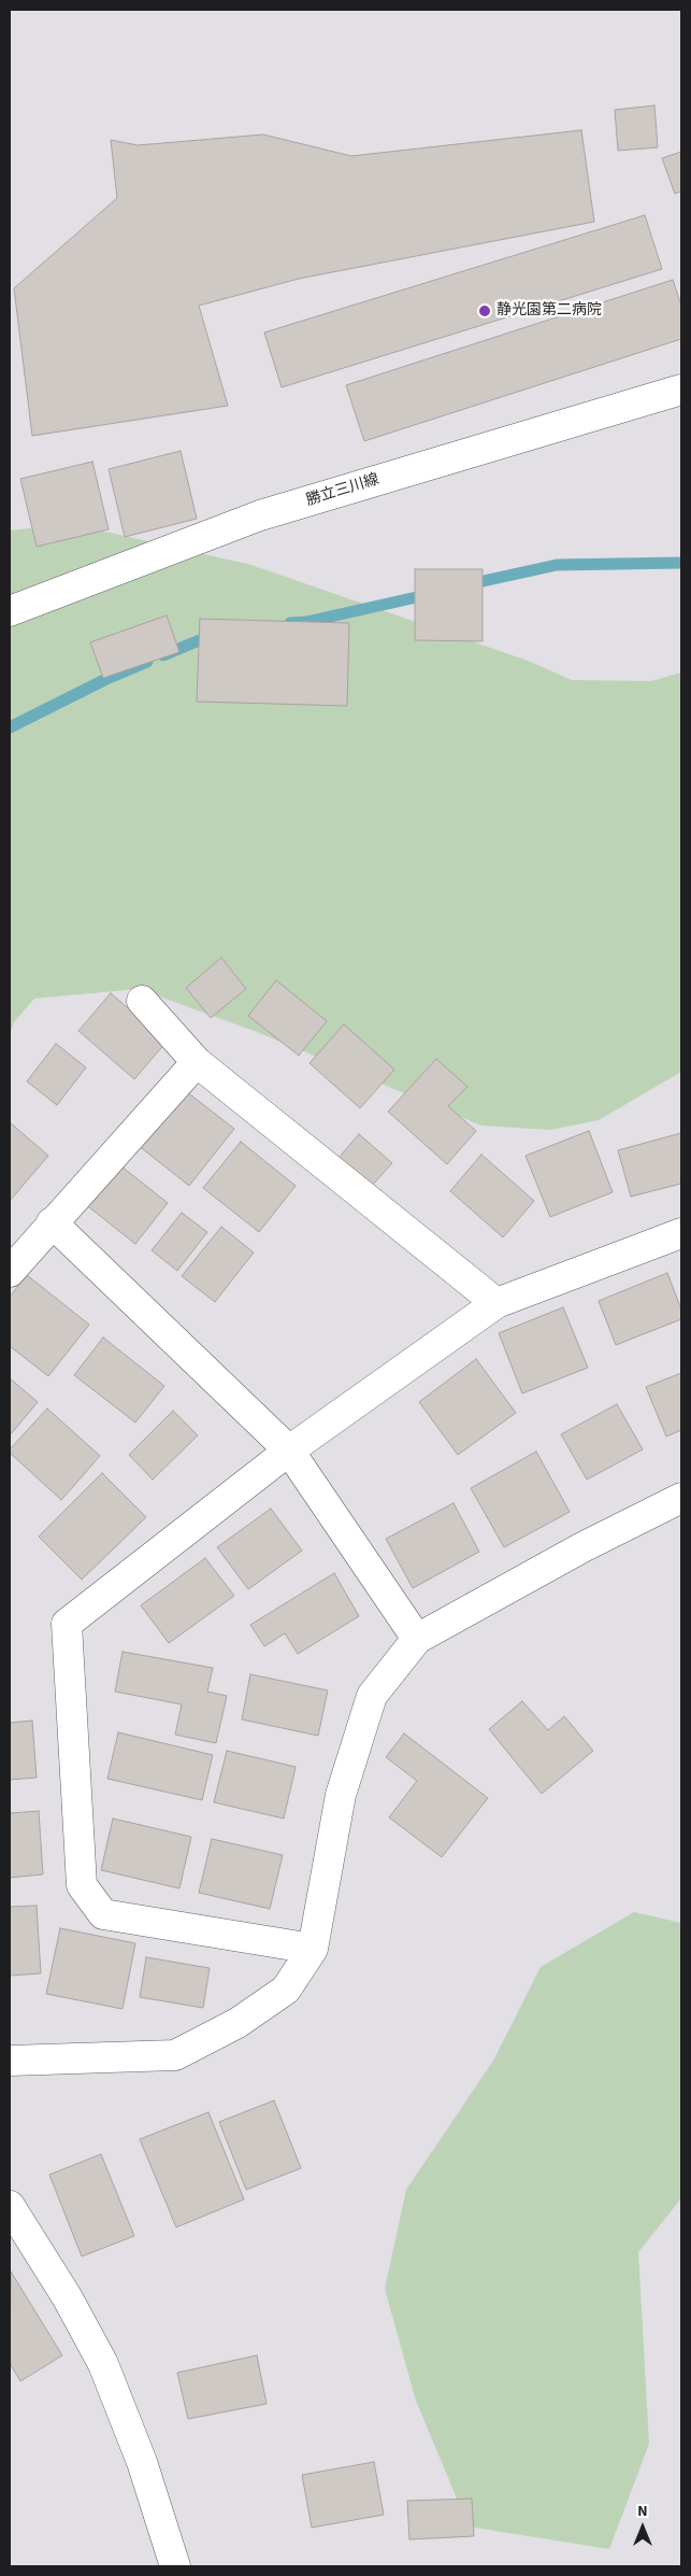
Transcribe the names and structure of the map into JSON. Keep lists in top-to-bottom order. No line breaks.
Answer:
{"streets":{"street":["勝立三川線"]},"places":["静光園第二病院"],"north":"top"}
